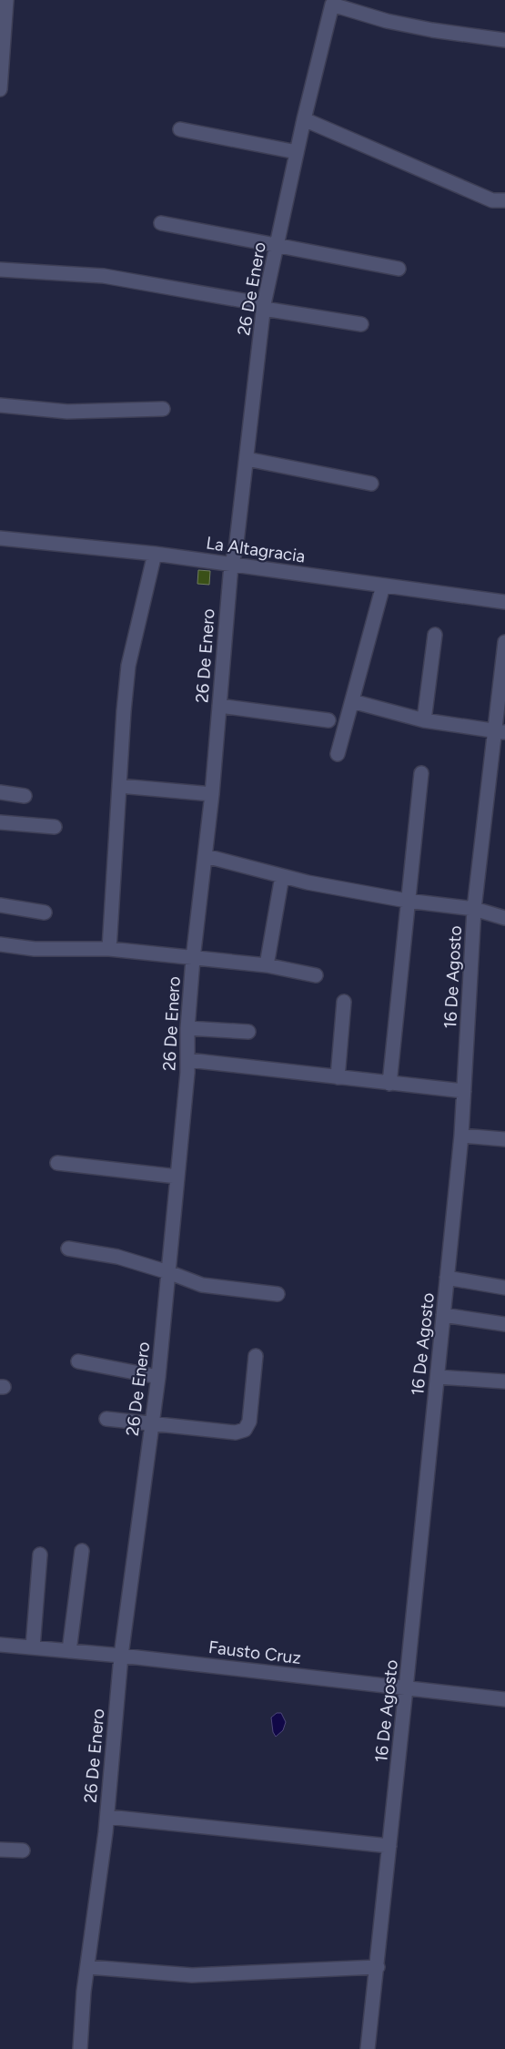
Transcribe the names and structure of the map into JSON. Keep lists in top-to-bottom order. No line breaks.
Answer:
{"streets":{"street":["26 De Enero","La Altagracia","16 De Agosto","Fausto Cruz"]},"crossings":[["26 De Enero","La Altagracia"],["26 De Enero","Fausto Cruz"],["16 De Agosto","Fausto Cruz"]]}
